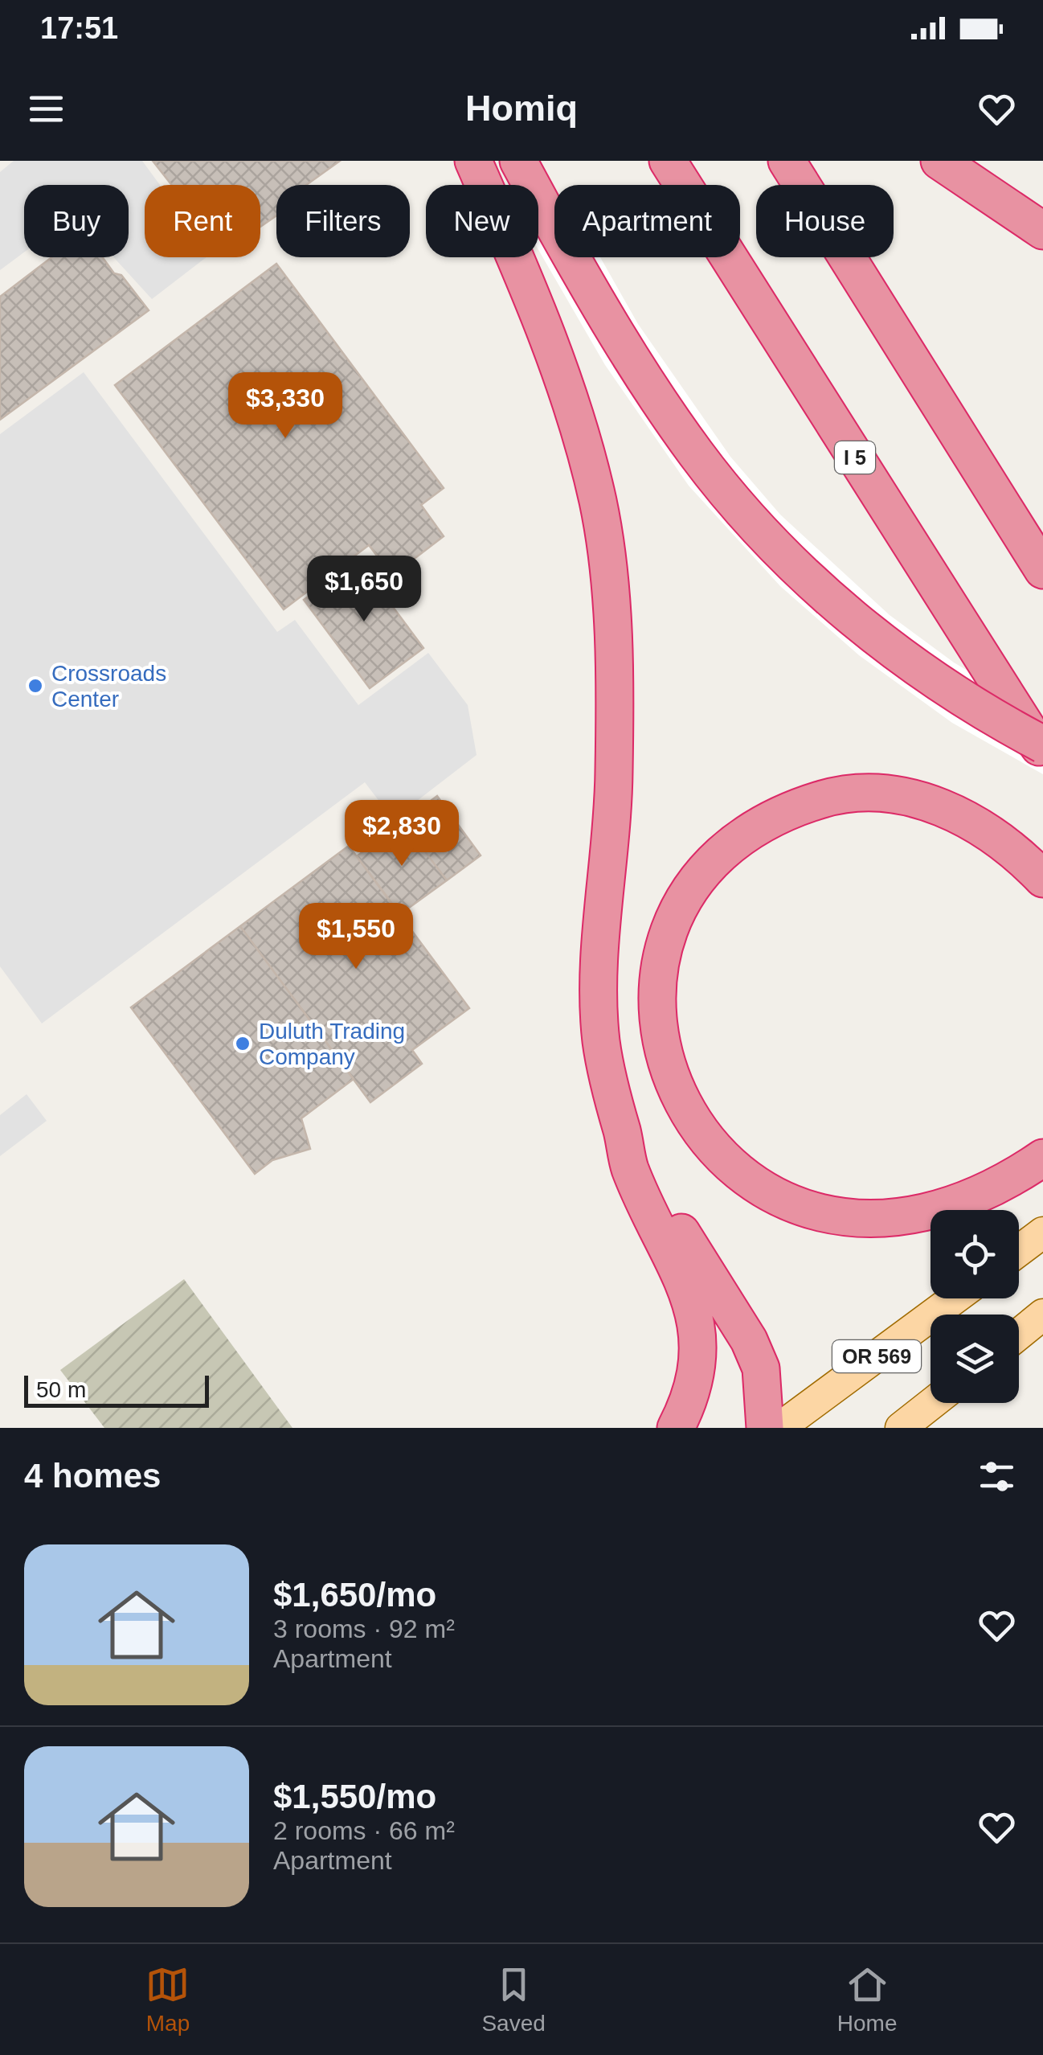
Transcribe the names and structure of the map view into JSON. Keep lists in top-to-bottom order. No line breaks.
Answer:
{"streets":{"highway":["I 5"],"main road":["OR 569"]},"places":["Crossroads Center","Duluth Trading Company"],"scale_bar":"50 m","page":{"status":"17:51","header":"Homiq","chip":["Buy","Rent","Filters","New","Apartment","House"],"price":["$3,330","$1,650","$2,830","$1,550"],"scale":"50 m","heading":"4 homes","list":[{"name":"$1,650/mo","note":"3 rooms · 92 m² · Apartment"},{"name":"$1,550/mo","note":"2 rooms · 66 m² · Apartment"}],"tabs":["Map","Saved","Home"]}}
